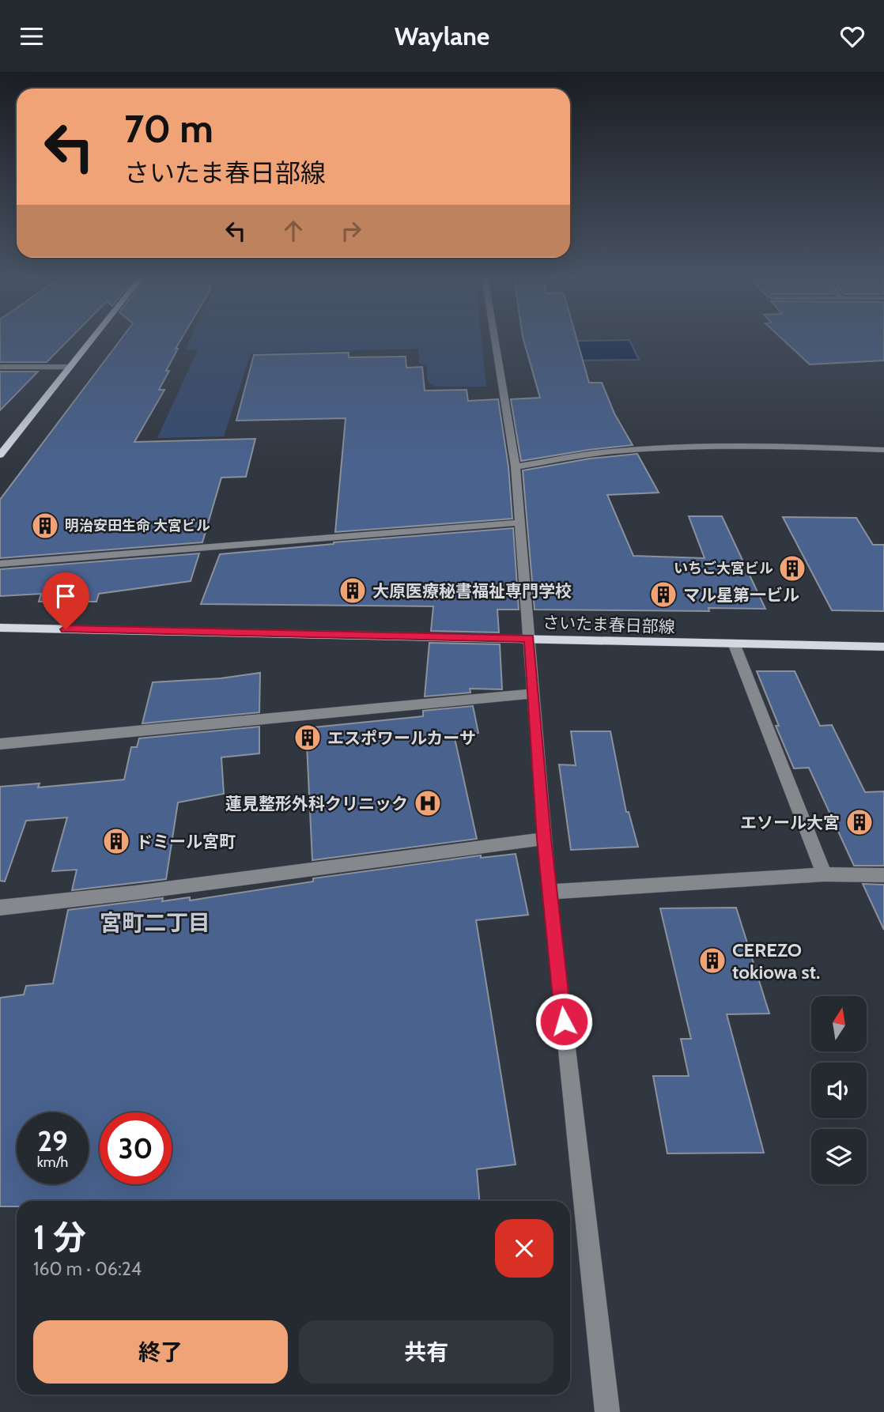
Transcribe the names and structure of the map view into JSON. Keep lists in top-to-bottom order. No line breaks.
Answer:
{"streets":{"main road":["さいたま春日部線"]},"districts":["宮町二丁目"],"places":{"building":["明治安田生命 大宮ビル","いちご大宮ビル","大原医療秘書福祉専門学校","マル星第一ビル","エスポワールカーサ","エソール大宮","ドミール宮町","CEREZO tokiowa st."],"hospital":["蓮見整形外科クリニック"]},"north":"top","page":{"header":"Waylane","turn":["70 m","さいたま春日部線"],"speed":"29 km/h","limit":"30","heading":["1 分","160 m · 06:24"],"buttons":["終了","共有"]}}
